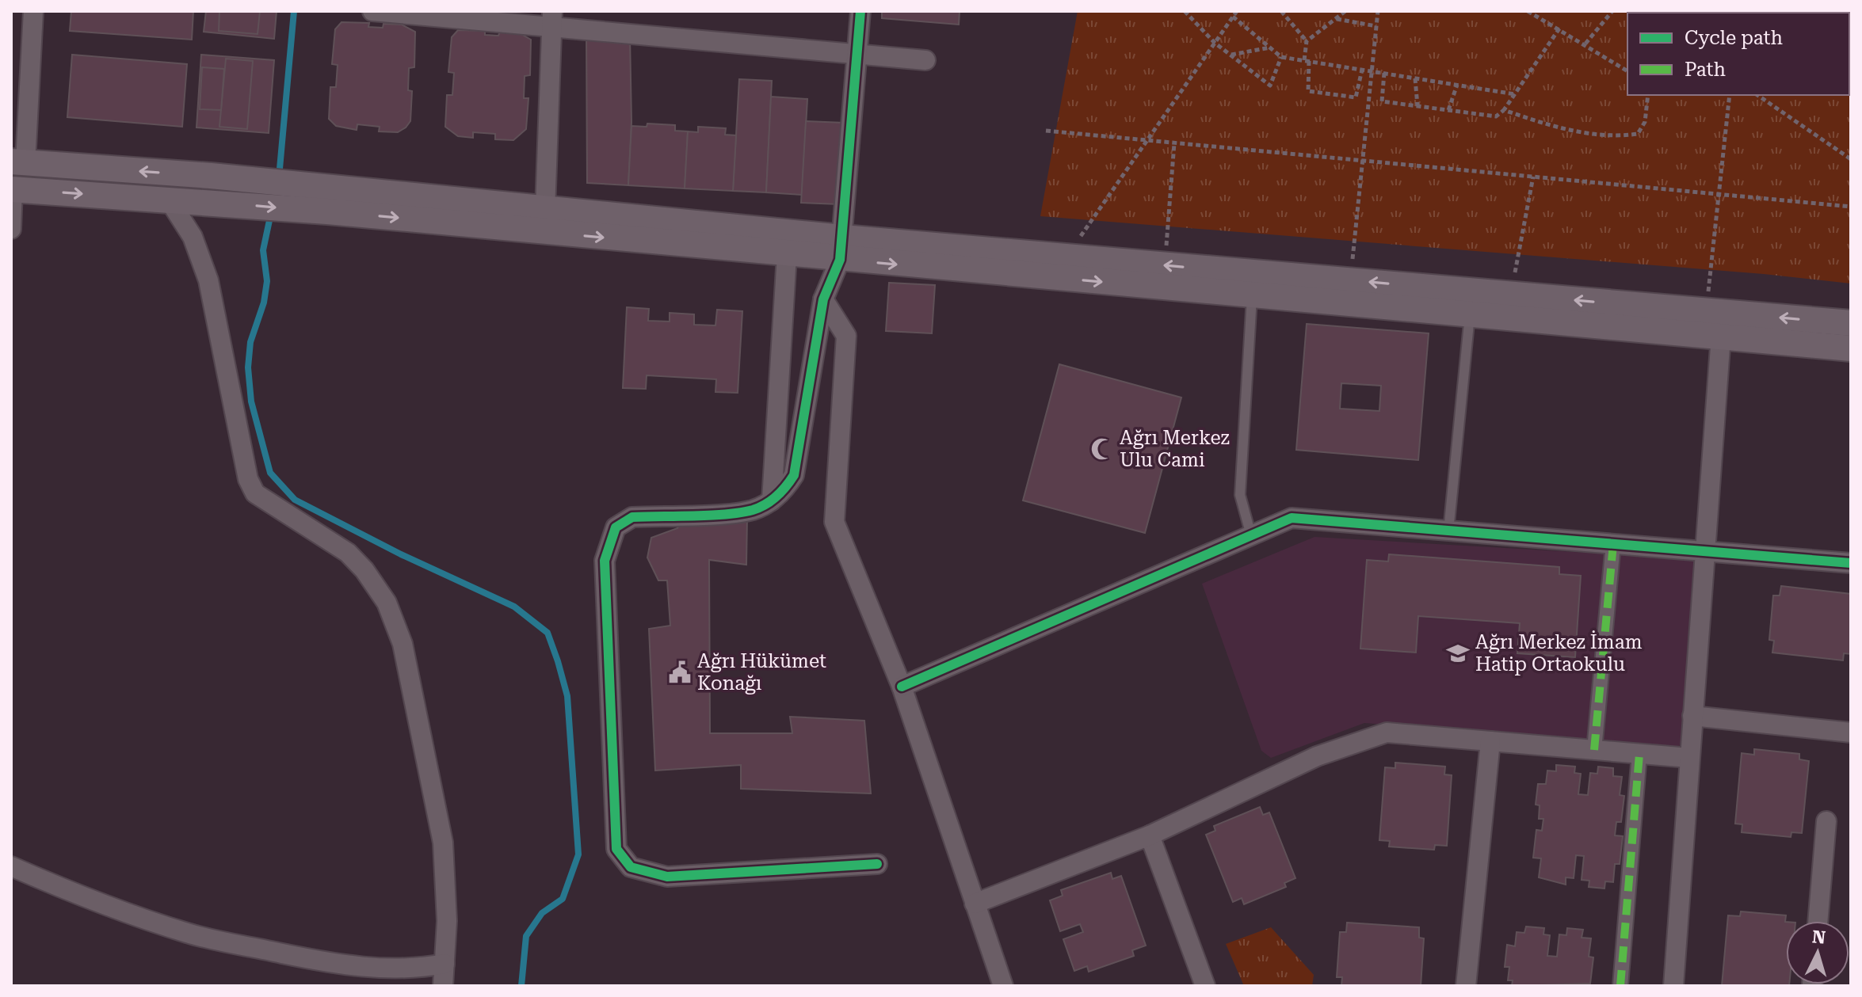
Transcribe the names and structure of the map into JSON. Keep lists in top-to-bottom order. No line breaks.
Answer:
{"places":{"mosque":["Ağrı Merkez Ulu Cami"],"school or university":["Ağrı Merkez İmam Hatip Ortaokulu"],"public building":["Ağrı Hükümet Konağı"]},"legend":["Cycle path","Path"],"north":"top"}
